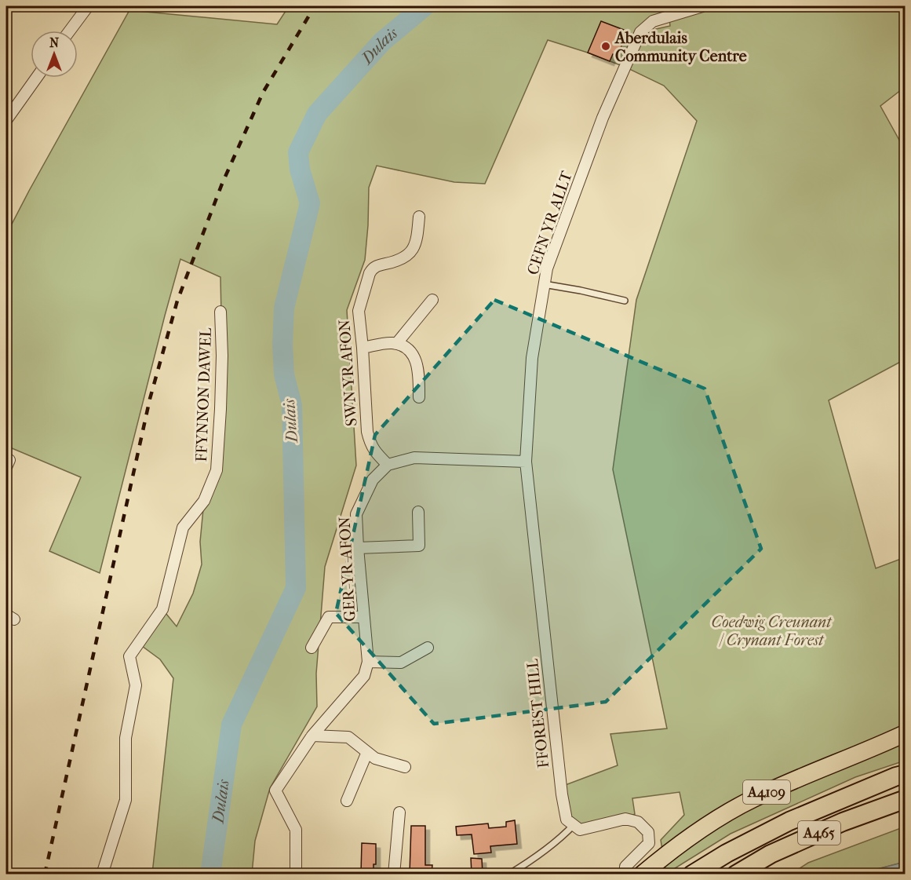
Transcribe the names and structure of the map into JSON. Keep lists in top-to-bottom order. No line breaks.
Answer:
{"streets":{"highway":["A465"],"main road":["A4109"],"street":["CEFN YR ALLT","SWN YR AFON","FFYNNON DAWEL","GER-YR-AFON","FFOREST HILL"]},"crossings":[["CEFN YR ALLT","FFOREST HILL"],["SWN YR AFON","GER-YR-AFON"]],"water":["Dulais"],"parks":["Coedwig Creunant / Crynant Forest"],"places":["Aberdulais Community Centre"],"north":"top"}
